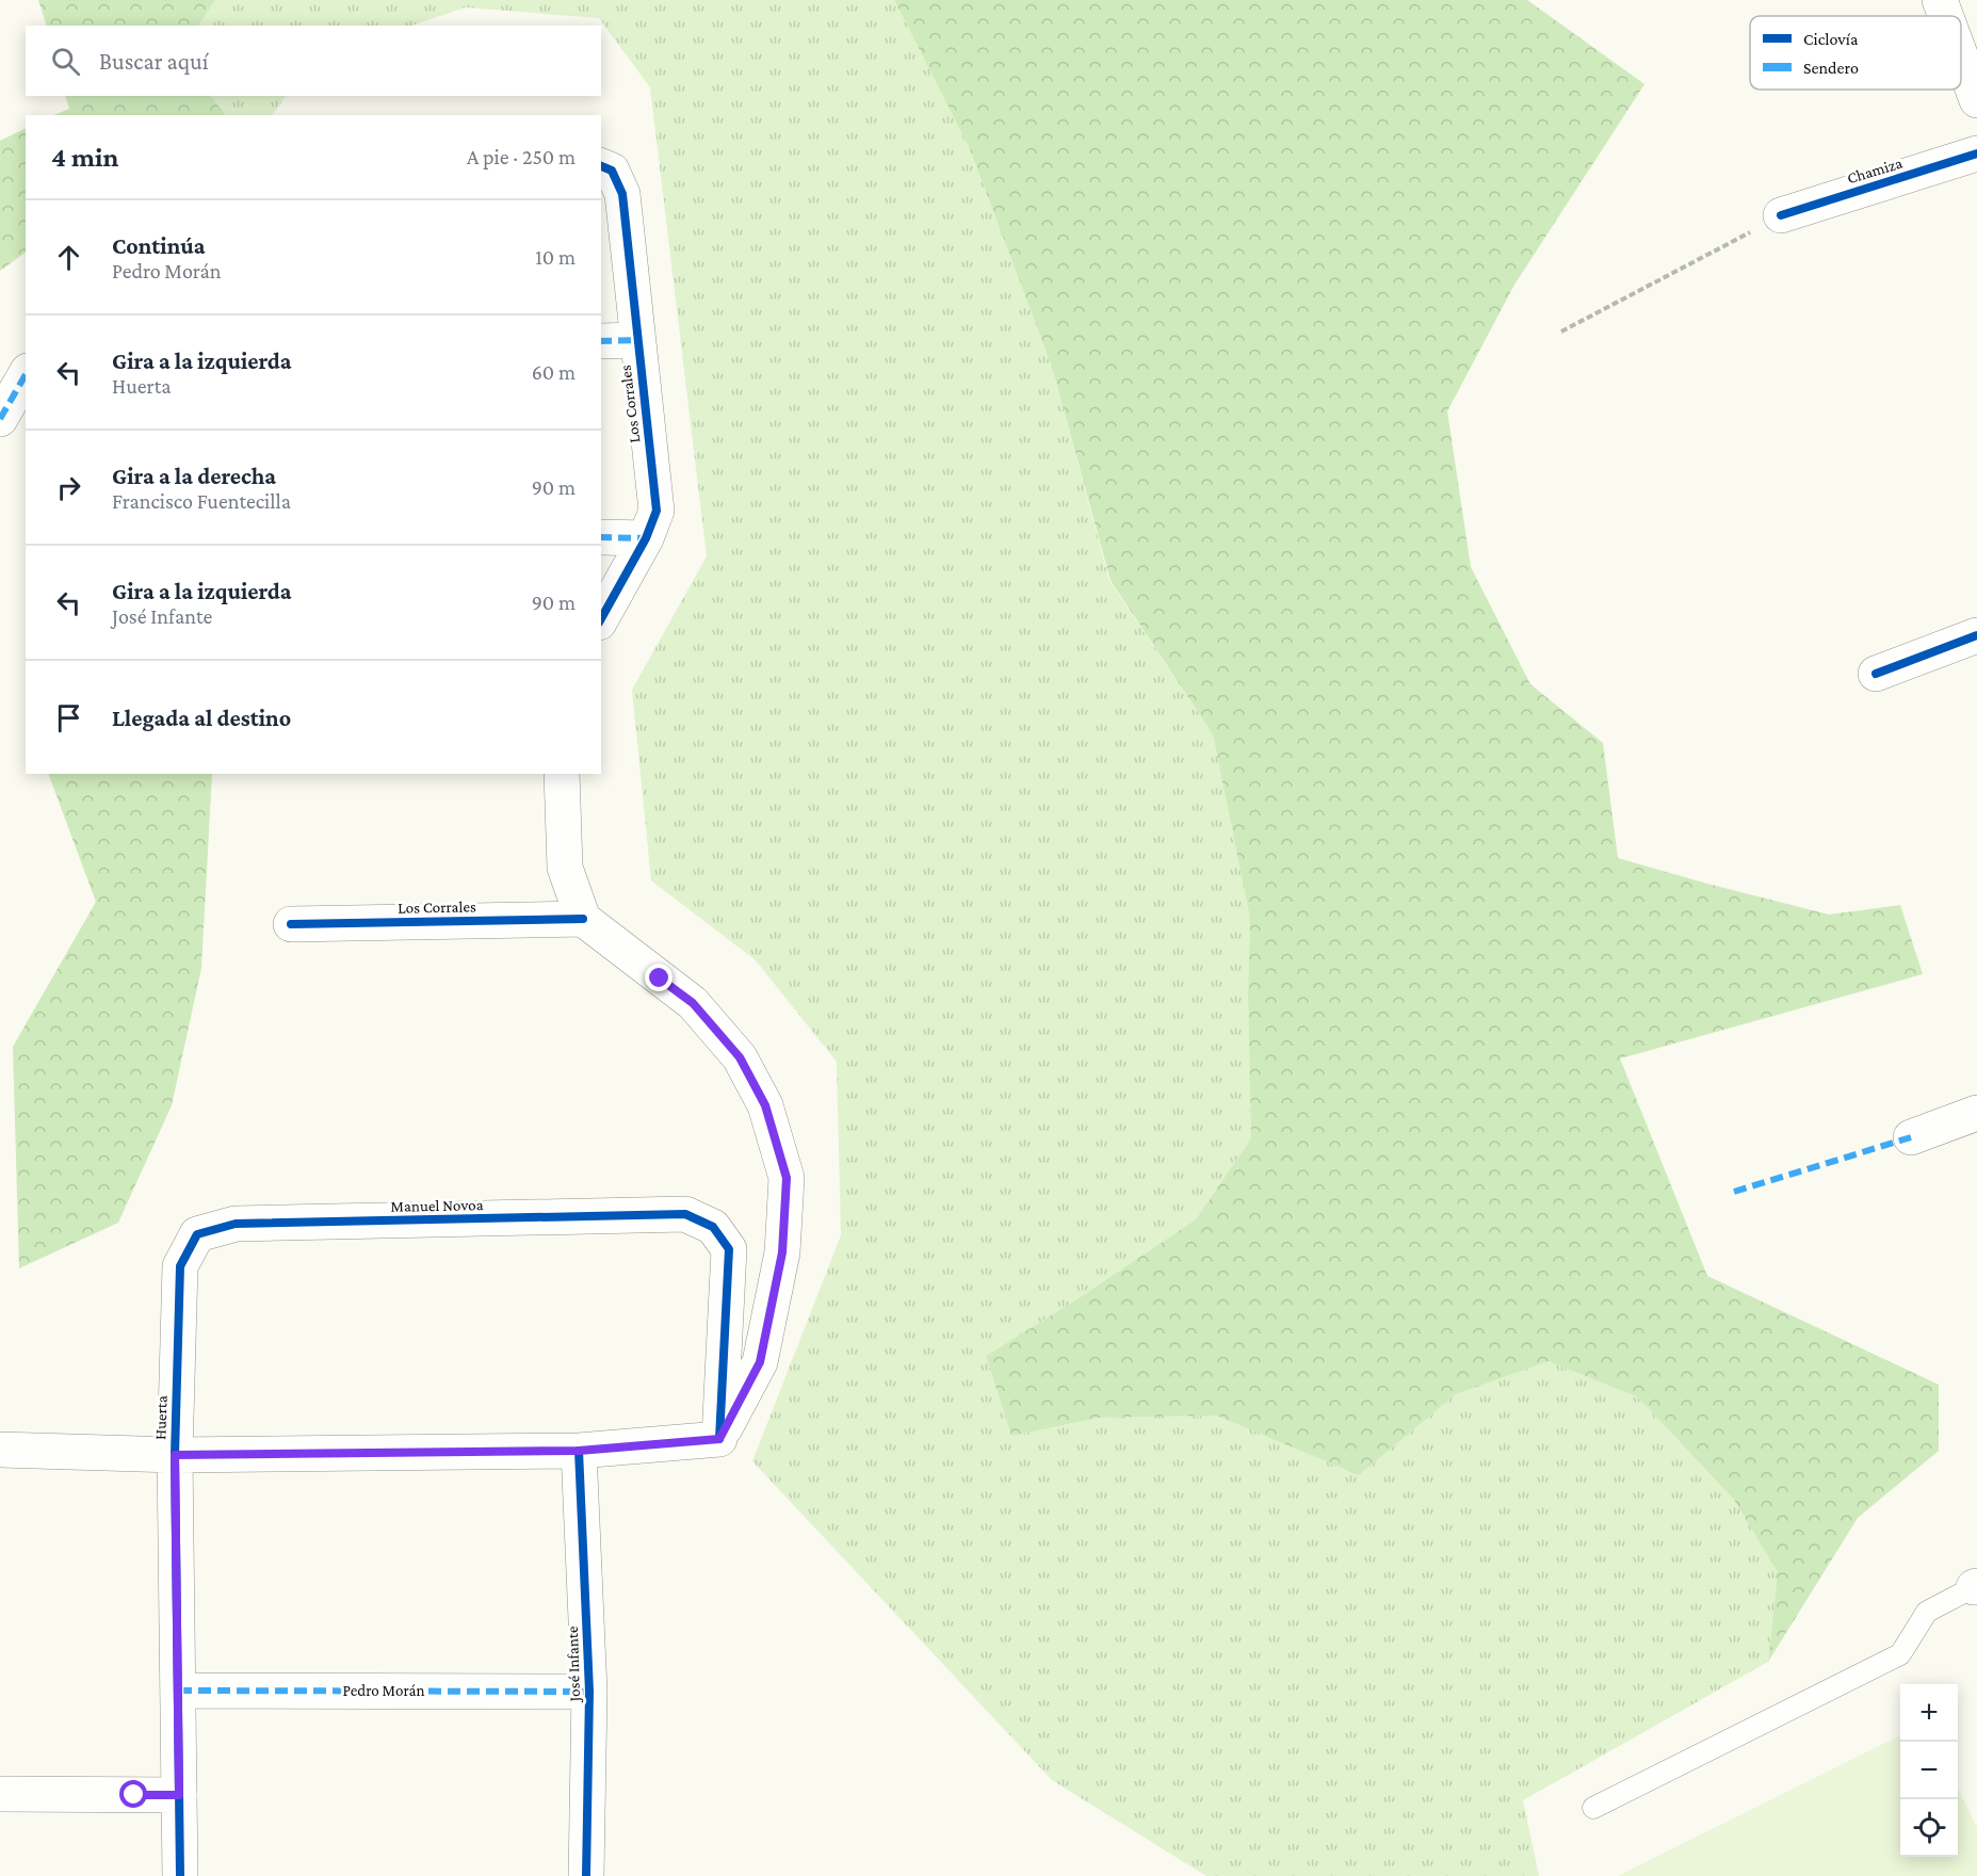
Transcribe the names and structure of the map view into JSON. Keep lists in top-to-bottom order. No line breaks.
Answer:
{"streets":{"street":["Chamiza","Los Corrales","Manuel Novoa","Huerta","José Infante","Pedro Morán"]},"crossings":[["Manuel Novoa","Huerta"],["Huerta","Pedro Morán"],["José Infante","Pedro Morán"]],"legend":["Ciclovía","Sendero"],"page":{"search":"Buscar aquí","heading":["4 min","A pie · 250 m"],"list":[["Continúa","Pedro Morán","10 m"],["Gira a la izquierda","Huerta","60 m"],["Gira a la derecha","Francisco Fuentecilla","90 m"],["Gira a la izquierda","José Infante","90 m"],"Llegada al destino"],"map_buttons":["+","−"]}}
